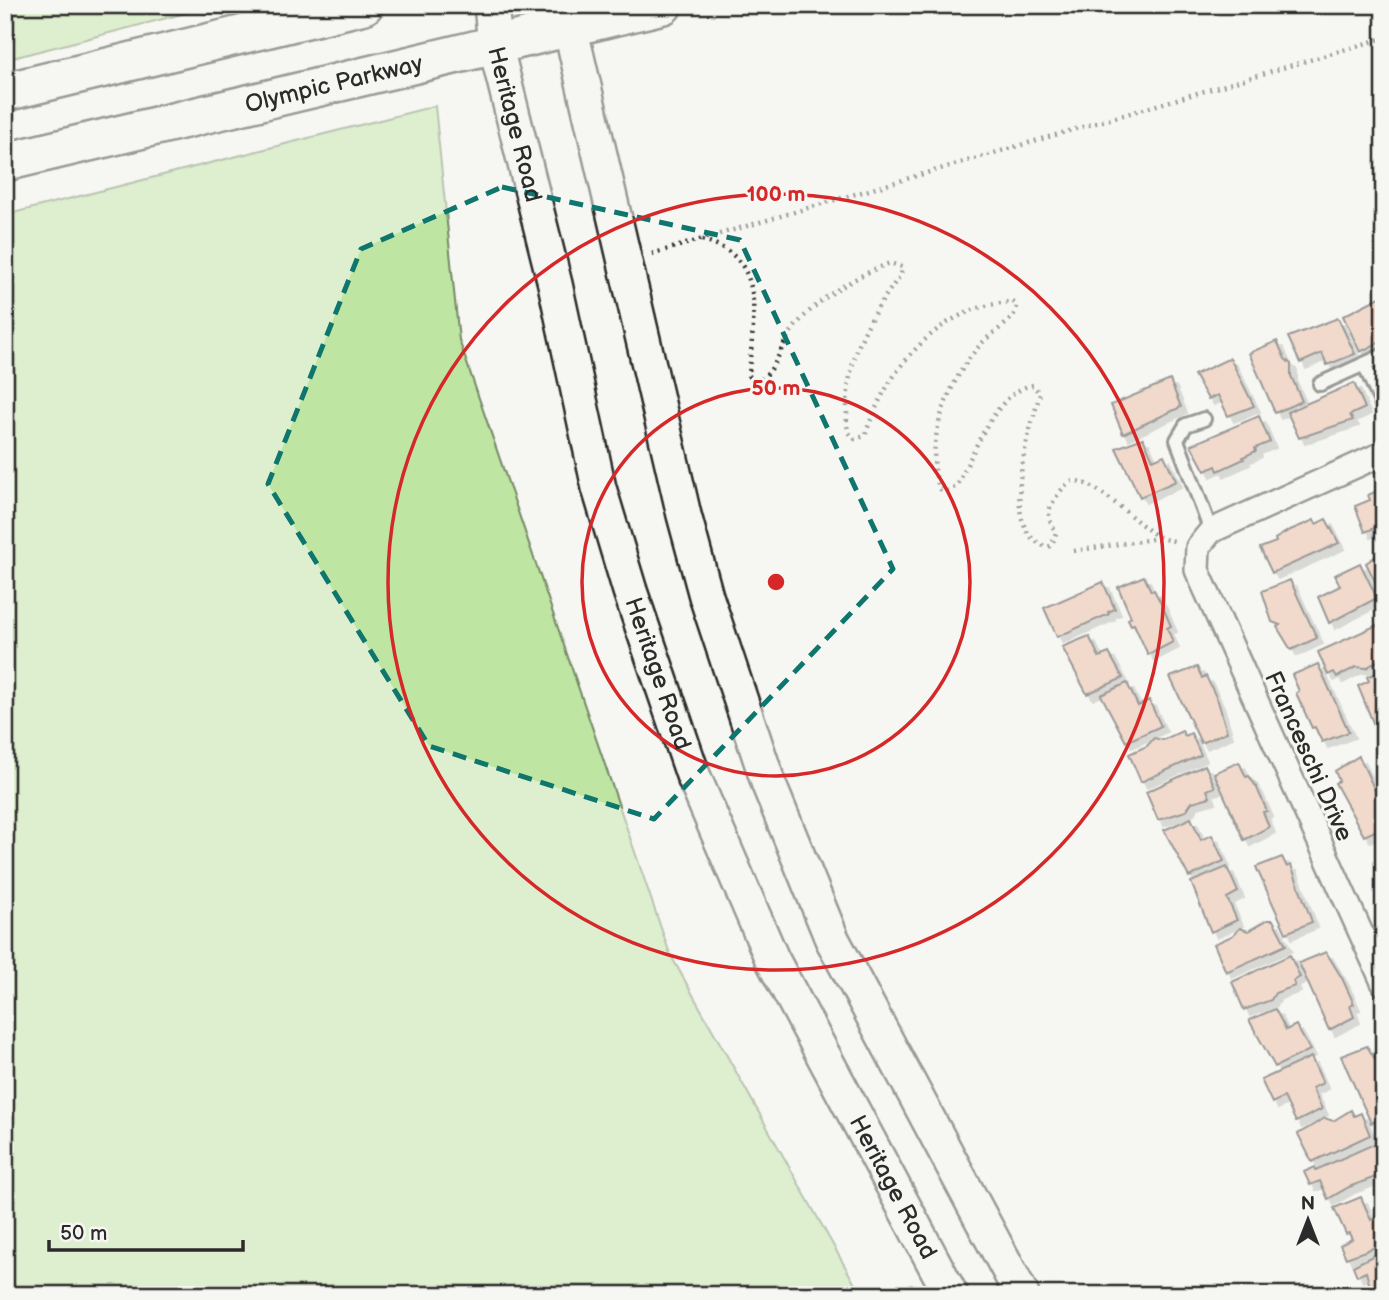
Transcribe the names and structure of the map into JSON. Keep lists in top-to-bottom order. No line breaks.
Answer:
{"streets":{"main road":["Olympic Parkway","Heritage Road"],"street":["Franceschi Drive"]},"crossings":[["Olympic Parkway","Heritage Road"]],"scale_bar":"50 m","north":"top","rings":["100 m","50 m"]}
